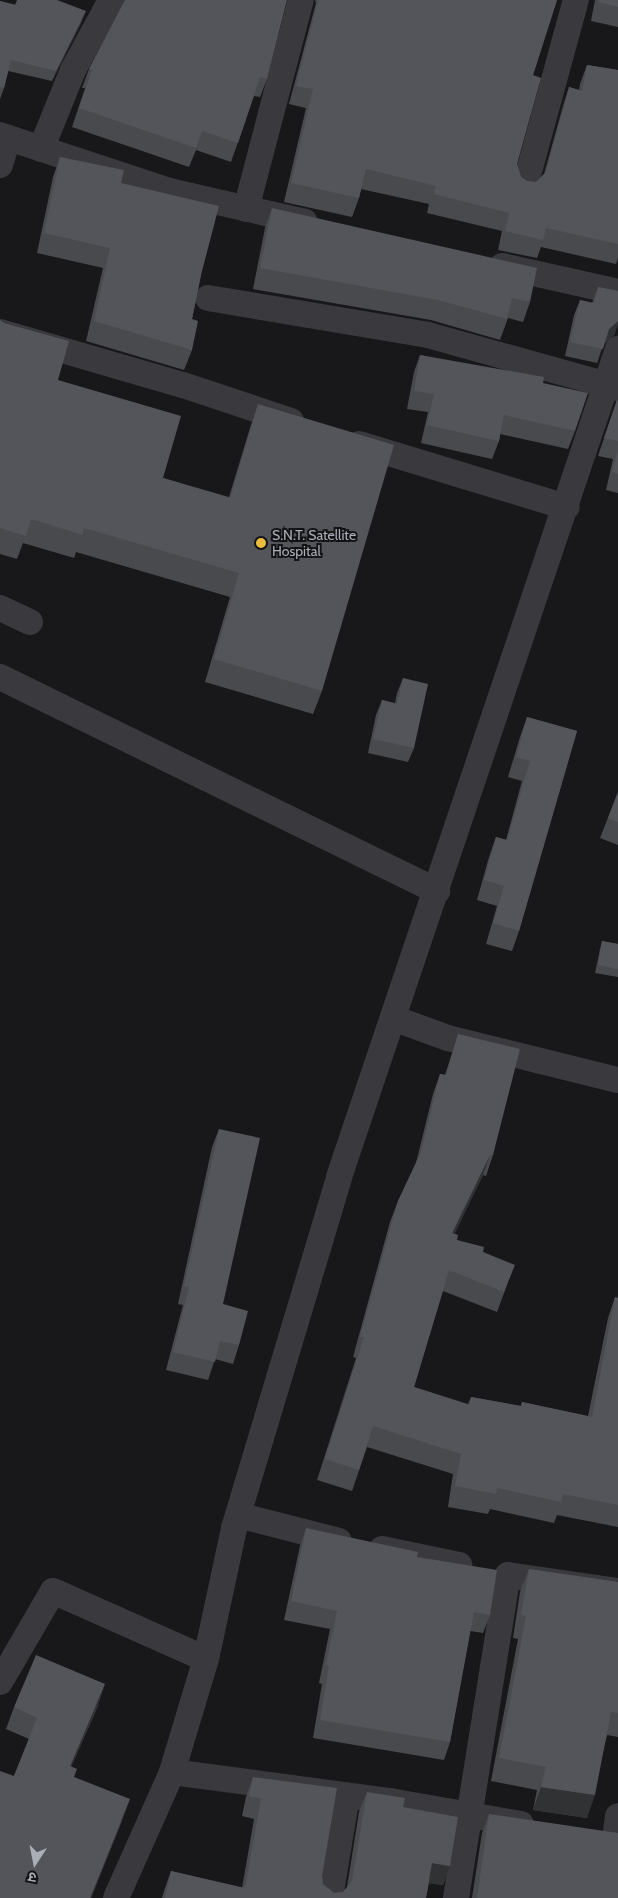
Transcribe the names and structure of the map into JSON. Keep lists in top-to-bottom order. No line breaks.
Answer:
{"places":["S.N.T. Satellite Hospital"],"north":"bottom"}
